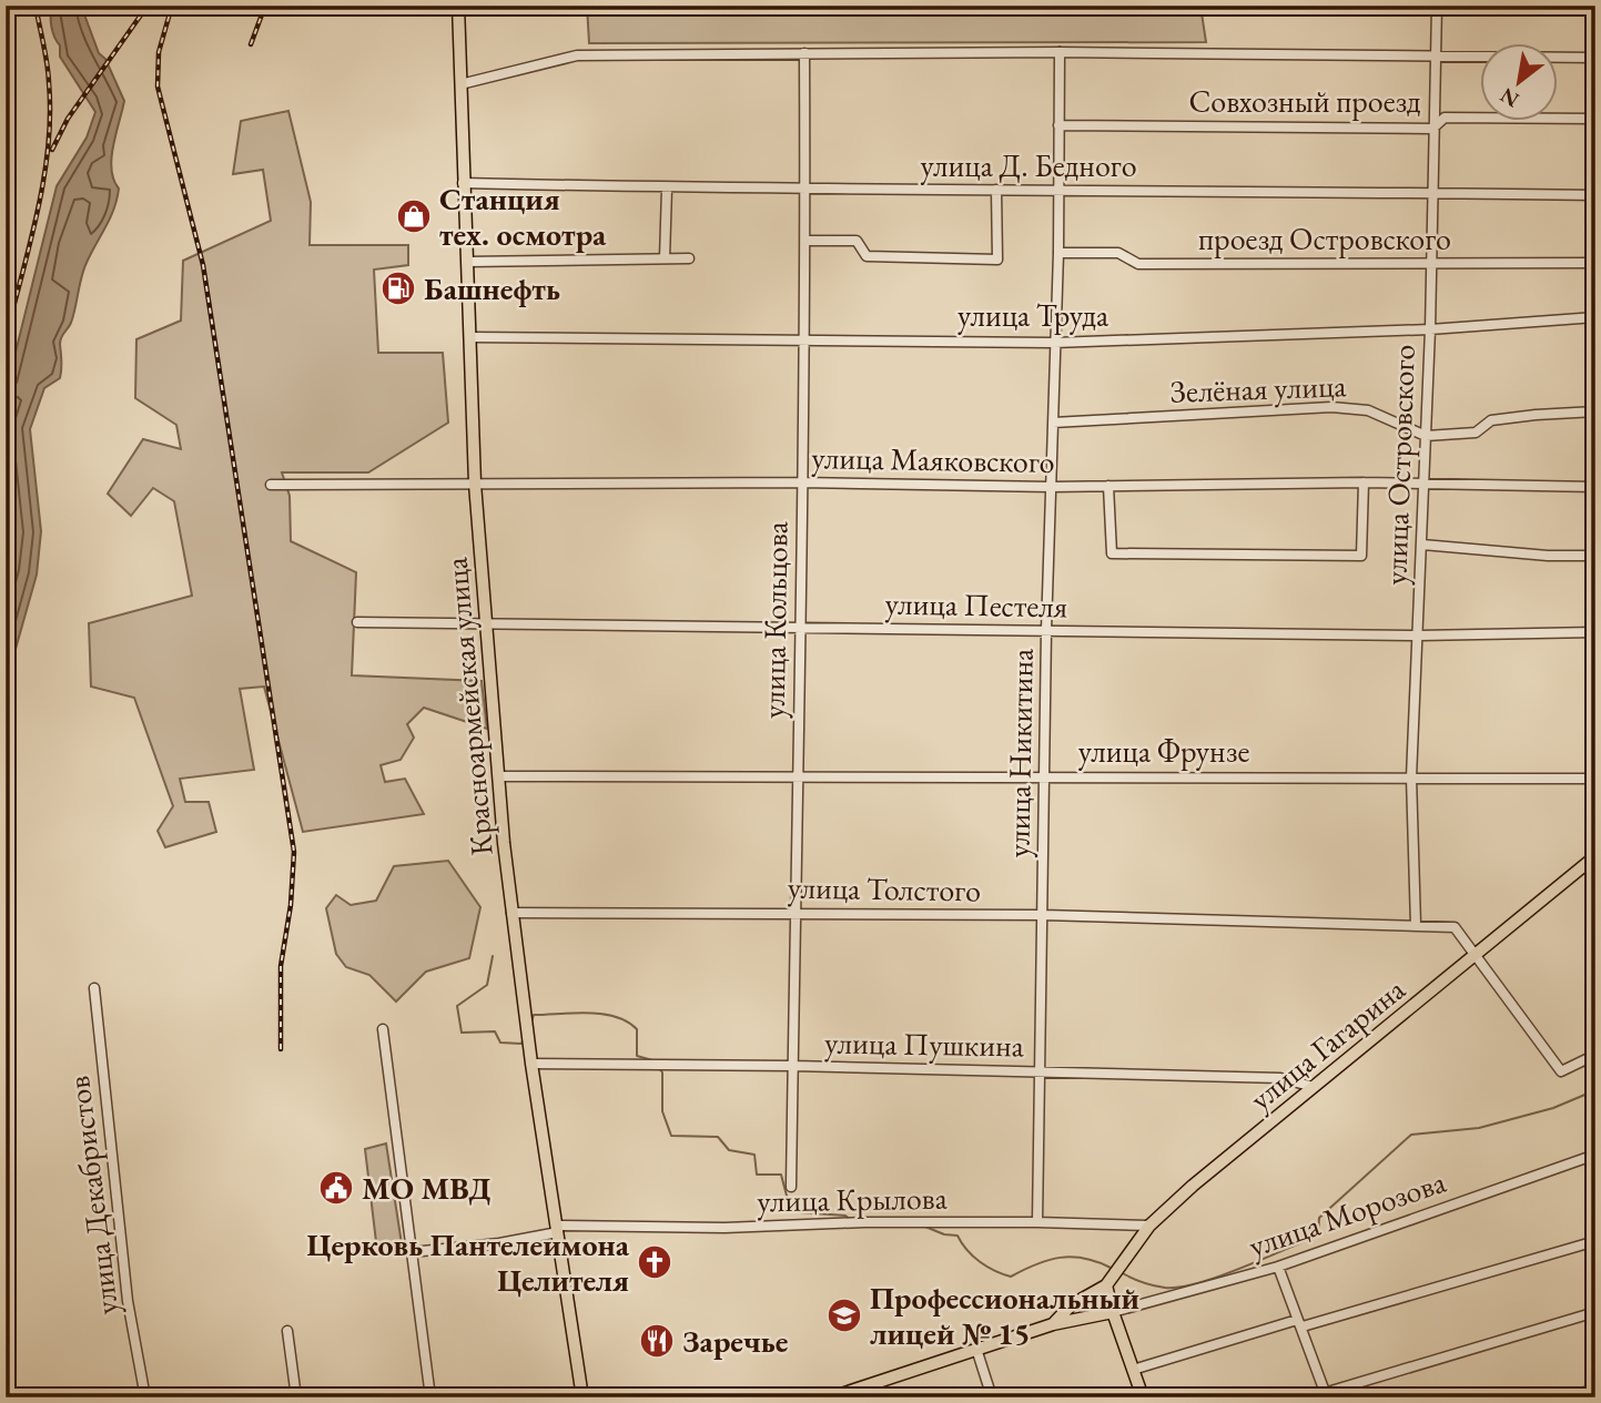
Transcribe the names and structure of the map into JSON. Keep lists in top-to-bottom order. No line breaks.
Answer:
{"streets":{"main road":["Красноармейская улица","улица Гагарина"],"street":["Совхозный проезд","улица Д. Бедного","проезд Островского","улица Труда","Зелёная улица","улица Маяковского","улица Островского","улица Пестеля","улица Кольцова","улица Фрунзе","улица Никитина","улица Толстого","улица Пушкина","улица Декабристов","улица Крылова","улица Морозова"]},"crossings":[["Совхозный проезд","улица Островского"],["Совхозный проезд","улица Никитина"],["улица Д. Бедного","улица Островского"],["улица Д. Бедного","улица Кольцова"],["улица Д. Бедного","Красноармейская улица"],["улица Д. Бедного","улица Никитина"],["проезд Островского","улица Островского"],["проезд Островского","улица Никитина"],["улица Труда","улица Островского"],["улица Труда","улица Кольцова"],["улица Труда","Красноармейская улица"],["улица Труда","улица Никитина"],["Зелёная улица","улица Островского"],["Зелёная улица","улица Никитина"],["улица Маяковского","улица Островского"],["улица Маяковского","улица Кольцова"],["улица Маяковского","Красноармейская улица"],["улица Маяковского","улица Никитина"],["улица Островского","улица Пестеля"],["улица Островского","улица Фрунзе"],["улица Островского","улица Толстого"],["улица Пестеля","улица Кольцова"],["улица Пестеля","Красноармейская улица"],["улица Пестеля","улица Никитина"],["улица Кольцова","улица Фрунзе"],["улица Кольцова","улица Толстого"],["улица Кольцова","улица Пушкина"],["Красноармейская улица","улица Фрунзе"],["Красноармейская улица","улица Толстого"],["Красноармейская улица","улица Пушкина"],["Красноармейская улица","улица Крылова"],["улица Фрунзе","улица Никитина"],["улица Никитина","улица Толстого"],["улица Никитина","улица Пушкина"],["улица Никитина","улица Крылова"],["улица Толстого","улица Гагарина"],["улица Пушкина","улица Гагарина"],["улица Гагарина","улица Крылова"]],"places":{"shop":["Станция тех. осмотра"],"fuel station":["Башнефть"],"public building":["МО МВД"],"church":["Церковь Пантелеимона Целителя"],"school or university":["Профессиональный лицей № 15"],"restaurant":["Заречье"]},"north":"bottom left"}
